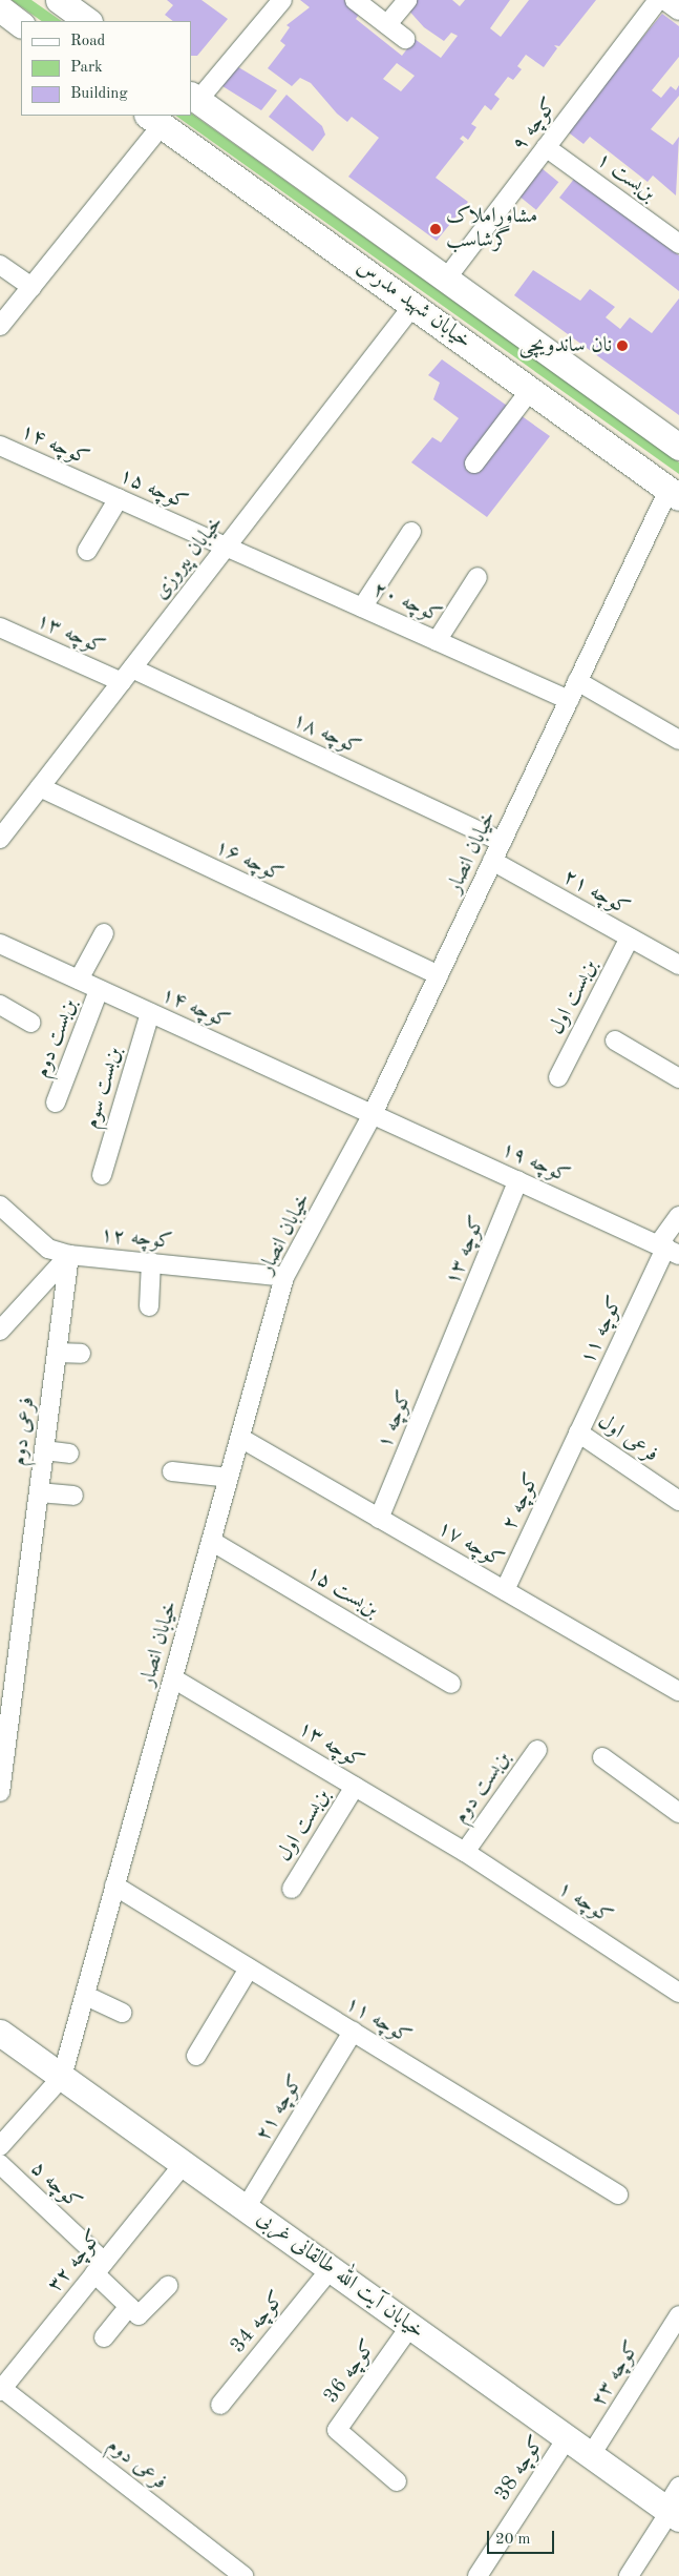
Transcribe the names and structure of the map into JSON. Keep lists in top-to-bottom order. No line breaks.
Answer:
{"streets":{"main road":["خیابان شهید مدرس","خیابان آیت الله طالقانی غربی"],"street":["کوچه ۹","بن‌بست ۱","کوچه ۱۴","کوچه ۱۵","خیابان پیروزی","کوچه ۲۰","کوچه ۱۳","کوچه ۱۸","خیابان انصار","کوچه ۱۶","کوچه ۲۱","بن‌بست اول","بن‌بست دوم","بن‌بست سوم","کوچه ۱۹","کوچه ۱۲","کوچه ۱۱","کوچه ۱","فرعی دوم","فرعی اول","کوچه ۲","کوچه ۱۷","بن‌بست ۱۵","کوچه ۵","کوچه ۳۲","کوچه 34","کوچه 36","کوچه ۲۳","کوچه 38"]},"crossings":[["کوچه ۹","بن‌بست ۱"],["کوچه ۹","خیابان شهید مدرس"],["خیابان شهید مدرس","خیابان پیروزی"],["خیابان شهید مدرس","خیابان انصار"],["کوچه ۱۴","کوچه ۱۵"],["کوچه ۱۴","خیابان انصار"],["کوچه ۱۴","بن‌بست دوم"],["کوچه ۱۴","بن‌بست سوم"],["کوچه ۱۴","کوچه ۱۹"],["کوچه ۱۵","خیابان پیروزی"],["کوچه ۱۵","کوچه ۲۰"],["خیابان پیروزی","کوچه ۲۰"],["خیابان پیروزی","کوچه ۱۳"],["خیابان پیروزی","کوچه ۱۸"],["خیابان پیروزی","کوچه ۱۶"],["کوچه ۲۰","خیابان انصار"],["کوچه ۱۳","کوچه ۱۸"],["کوچه ۱۳","خیابان انصار"],["کوچه ۱۳","بن‌بست اول"],["کوچه ۱۳","بن‌بست دوم"],["کوچه ۱۳","کوچه ۱۹"],["کوچه ۱۳","کوچه ۱"],["کوچه ۱۸","خیابان انصار"],["خیابان انصار","کوچه ۱۶"],["خیابان انصار","کوچه ۲۱"],["خیابان انصار","کوچه ۱۹"],["خیابان انصار","کوچه ۱۲"],["خیابان انصار","کوچه ۱۱"],["خیابان انصار","کوچه ۱۷"],["خیابان انصار","بن‌بست ۱۵"],["خیابان انصار","خیابان آیت الله طالقانی غربی"],["کوچه ۲۱","بن‌بست اول"],["کوچه ۲۱","کوچه ۱۱"],["کوچه ۲۱","خیابان آیت الله طالقانی غربی"],["بن‌بست دوم","کوچه ۱"],["کوچه ۱۹","کوچه ۱۱"],["کوچه ۱۲","فرعی دوم"],["کوچه ۱۱","فرعی اول"],["کوچه ۱۱","کوچه ۲"],["کوچه ۱","کوچه ۱۷"],["فرعی دوم","کوچه ۳۲"],["فرعی اول","کوچه ۲"],["کوچه ۲","کوچه ۱۷"],["کوچه ۵","کوچه ۳۲"],["کوچه ۳۲","خیابان آیت الله طالقانی غربی"],["خیابان آیت الله طالقانی غربی","کوچه 34"],["خیابان آیت الله طالقانی غربی","کوچه 36"],["خیابان آیت الله طالقانی غربی","کوچه ۲۳"],["خیابان آیت الله طالقانی غربی","کوچه 38"]],"places":["مشاوراملاک گرشاسب","نان ساندویچی"],"legend":["Road","Park","Building"],"scale_bar":"20 m"}
